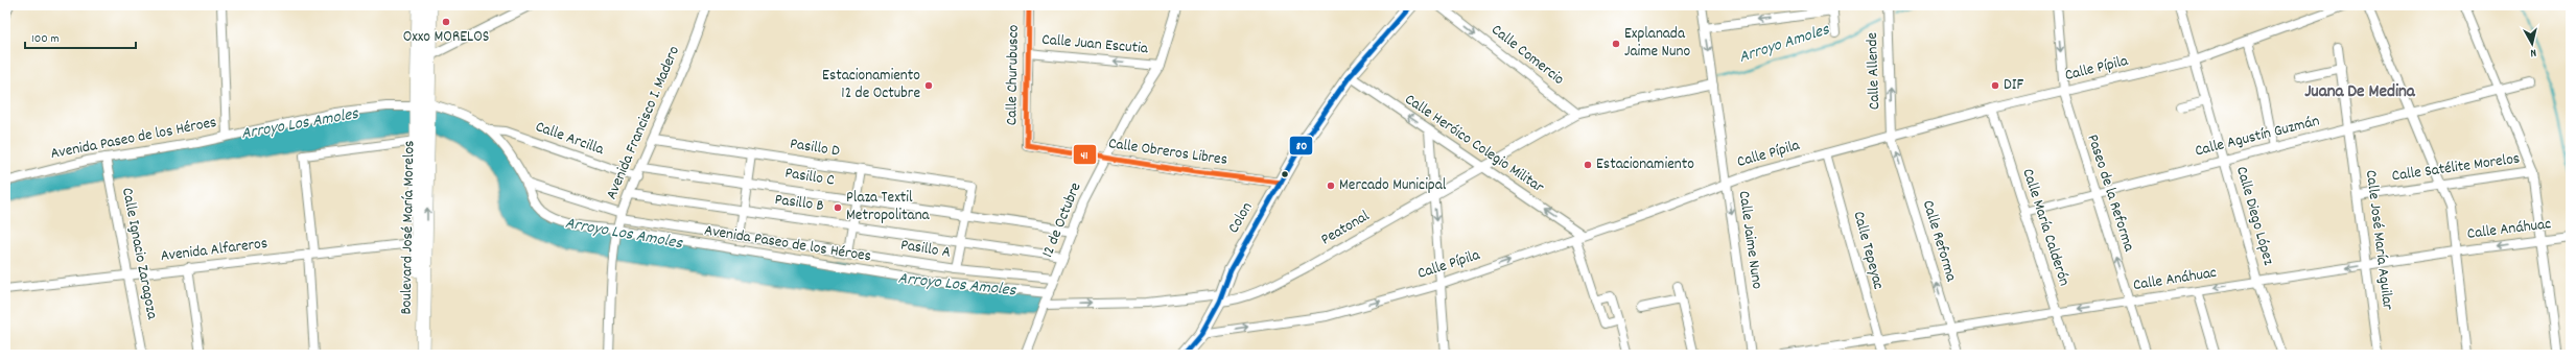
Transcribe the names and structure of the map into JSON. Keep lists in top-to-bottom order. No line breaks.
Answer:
{"streets":{"main road":["Boulevard José María Morelos"],"street":["Calle Juan Escutia","Calle Comercio","Calle Pípila","Calle Allende","Calle Churubusco","Avenida Francisco I. Madero","Calle Agustín Guzmán","Avenida Paseo de los Héroes","Calle Arcilla","Calle Heróico Colegio Militar","Pasillo D","Calle Obreros Libres","Calle Satélite Morelos","Pasillo C","Paseo de la Reforma","Pasillo B","Calle Diego López","Colon","12 de Octubre","Calle María Calderón","Peatonal","Calle Anáhuac","Calle Jaime Nuno","Calle José María Aguilar","Calle Reforma","Pasillo A","Avenida Alfareros","Calle Tepeyac","Calle Ignacio Zaragoza"]},"crossings":[["Calle Juan Escutia","Calle Churubusco"],["Calle Juan Escutia","12 de Octubre"],["Calle Comercio","Peatonal"],["Calle Pípila","Calle Allende"],["Calle Pípila","Calle Heróico Colegio Militar"],["Calle Pípila","Paseo de la Reforma"],["Calle Pípila","Calle Diego López"],["Calle Pípila","Colon"],["Calle Pípila","Calle María Calderón"],["Calle Pípila","Calle Jaime Nuno"],["Calle Pípila","Calle Reforma"],["Calle Pípila","Calle Tepeyac"],["Calle Allende","Calle Reforma"],["Calle Churubusco","Calle Obreros Libres"],["Avenida Francisco I. Madero","Avenida Paseo de los Héroes"],["Avenida Francisco I. Madero","Calle Arcilla"],["Avenida Francisco I. Madero","Pasillo D"],["Avenida Francisco I. Madero","Pasillo C"],["Avenida Francisco I. Madero","Pasillo B"],["Avenida Francisco I. Madero","Pasillo A"],["Calle Agustín Guzmán","Paseo de la Reforma"],["Calle Agustín Guzmán","Calle Diego López"],["Calle Agustín Guzmán","Calle María Calderón"],["Calle Agustín Guzmán","Calle José María Aguilar"],["Avenida Paseo de los Héroes","Calle Arcilla"],["Avenida Paseo de los Héroes","12 de Octubre"],["Avenida Paseo de los Héroes","Boulevard José María Morelos"],["Avenida Paseo de los Héroes","Pasillo A"],["Avenida Paseo de los Héroes","Calle Ignacio Zaragoza"],["Calle Heróico Colegio Militar","Colon"],["Calle Heróico Colegio Militar","Peatonal"],["Pasillo D","Pasillo C"],["Calle Obreros Libres","Colon"],["Calle Obreros Libres","12 de Octubre"],["Calle Satélite Morelos","Calle José María Aguilar"],["Pasillo C","12 de Octubre"],["Paseo de la Reforma","Calle Anáhuac"],["Pasillo B","12 de Octubre"],["Calle Diego López","Calle Anáhuac"],["Colon","Peatonal"],["12 de Octubre","Peatonal"],["12 de Octubre","Pasillo A"],["Boulevard José María Morelos","Avenida Alfareros"],["Calle María Calderón","Calle Anáhuac"],["Peatonal","Calle Jaime Nuno"],["Calle Anáhuac","Calle José María Aguilar"],["Calle Anáhuac","Calle Reforma"],["Calle Anáhuac","Calle Tepeyac"],["Avenida Alfareros","Calle Ignacio Zaragoza"]],"one_way":["Calle Juan Escutia","Calle Comercio","Calle Allende","Calle Heróico Colegio Militar","Paseo de la Reforma","Calle Anáhuac","Calle Reforma"],"districts":["Juana De Medina"],"water":["Arroyo Amoles","Arroyo Los Amoles"],"places":["Oxxo MORELOS","Explanada Jaime Nuno","Estacionamiento 12 de Octubre","DIF","Estacionamiento","Mercado Municipal","Plaza Textil Metropolitana"],"lines":["transit line 41","transit line 80"],"scale_bar":"100 m","north":"bottom"}
